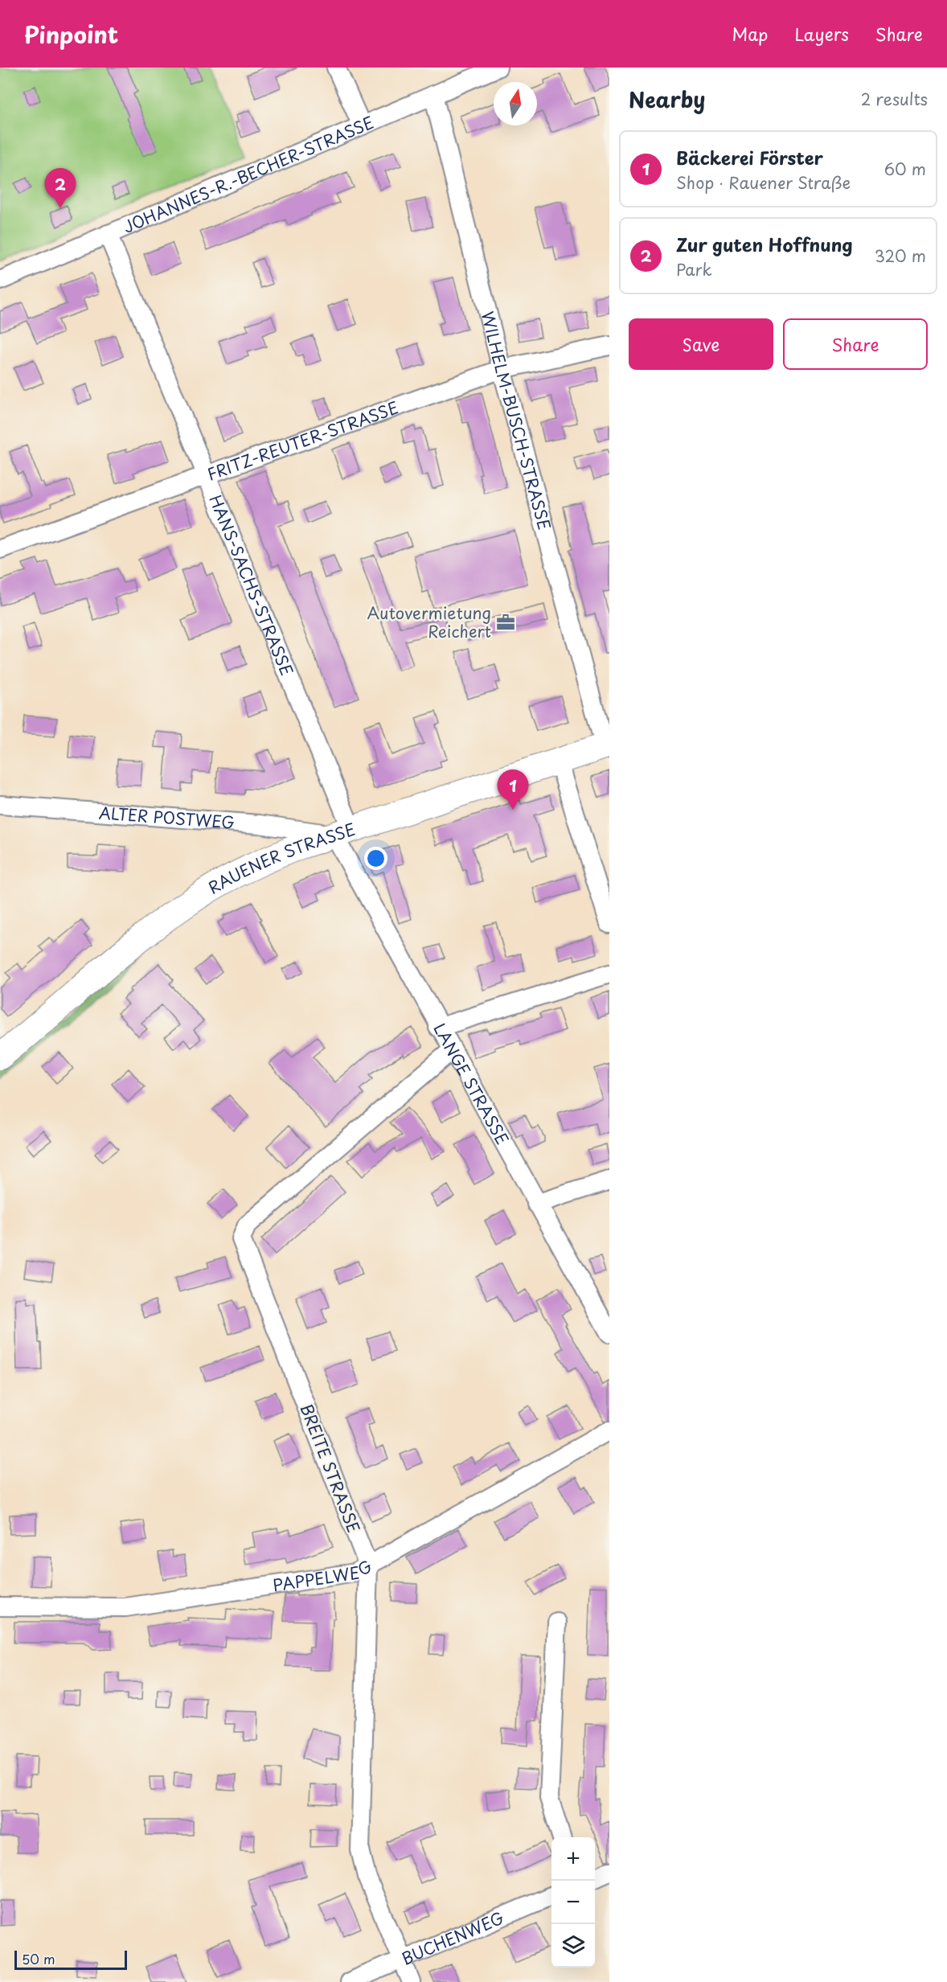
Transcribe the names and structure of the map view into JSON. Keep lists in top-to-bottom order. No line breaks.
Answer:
{"streets":{"main road":["RAUENER STRASSE"],"street":["JOHANNES-R.-BECHER-STRASSE","WILHELM-BUSCH-STRASSE","FRITZ-REUTER-STRASSE","HANS-SACHS-STRASSE","ALTER POSTWEG","LANGE STRASSE","BREITE STRASSE","PAPPELWEG","BUCHENWEG"]},"crossings":[["JOHANNES-R.-BECHER-STRASSE","WILHELM-BUSCH-STRASSE"],["JOHANNES-R.-BECHER-STRASSE","HANS-SACHS-STRASSE"],["WILHELM-BUSCH-STRASSE","FRITZ-REUTER-STRASSE"],["WILHELM-BUSCH-STRASSE","RAUENER STRASSE"],["FRITZ-REUTER-STRASSE","HANS-SACHS-STRASSE"],["HANS-SACHS-STRASSE","ALTER POSTWEG"],["HANS-SACHS-STRASSE","RAUENER STRASSE"],["HANS-SACHS-STRASSE","LANGE STRASSE"],["ALTER POSTWEG","RAUENER STRASSE"],["ALTER POSTWEG","LANGE STRASSE"],["RAUENER STRASSE","LANGE STRASSE"],["LANGE STRASSE","BREITE STRASSE"],["BREITE STRASSE","PAPPELWEG"],["BREITE STRASSE","BUCHENWEG"]],"places":{"office":["Autovermietung Reichert"]},"scale_bar":"50 m","north":"top","page":{"header":"Pinpoint","nav":["Map","Layers","Share"],"heading":["Nearby","2 results"],"list":[{"mark":"1","name":"Bäckerei Förster","note":"Shop · Rauener Straße","value":"60 m"},{"mark":"2","name":"Zur guten Hoffnung","note":"Park","value":"320 m"}],"pins":["2","1"],"buttons":["Save","Share"],"map_buttons":["+","−"],"scale":"50 m"}}
